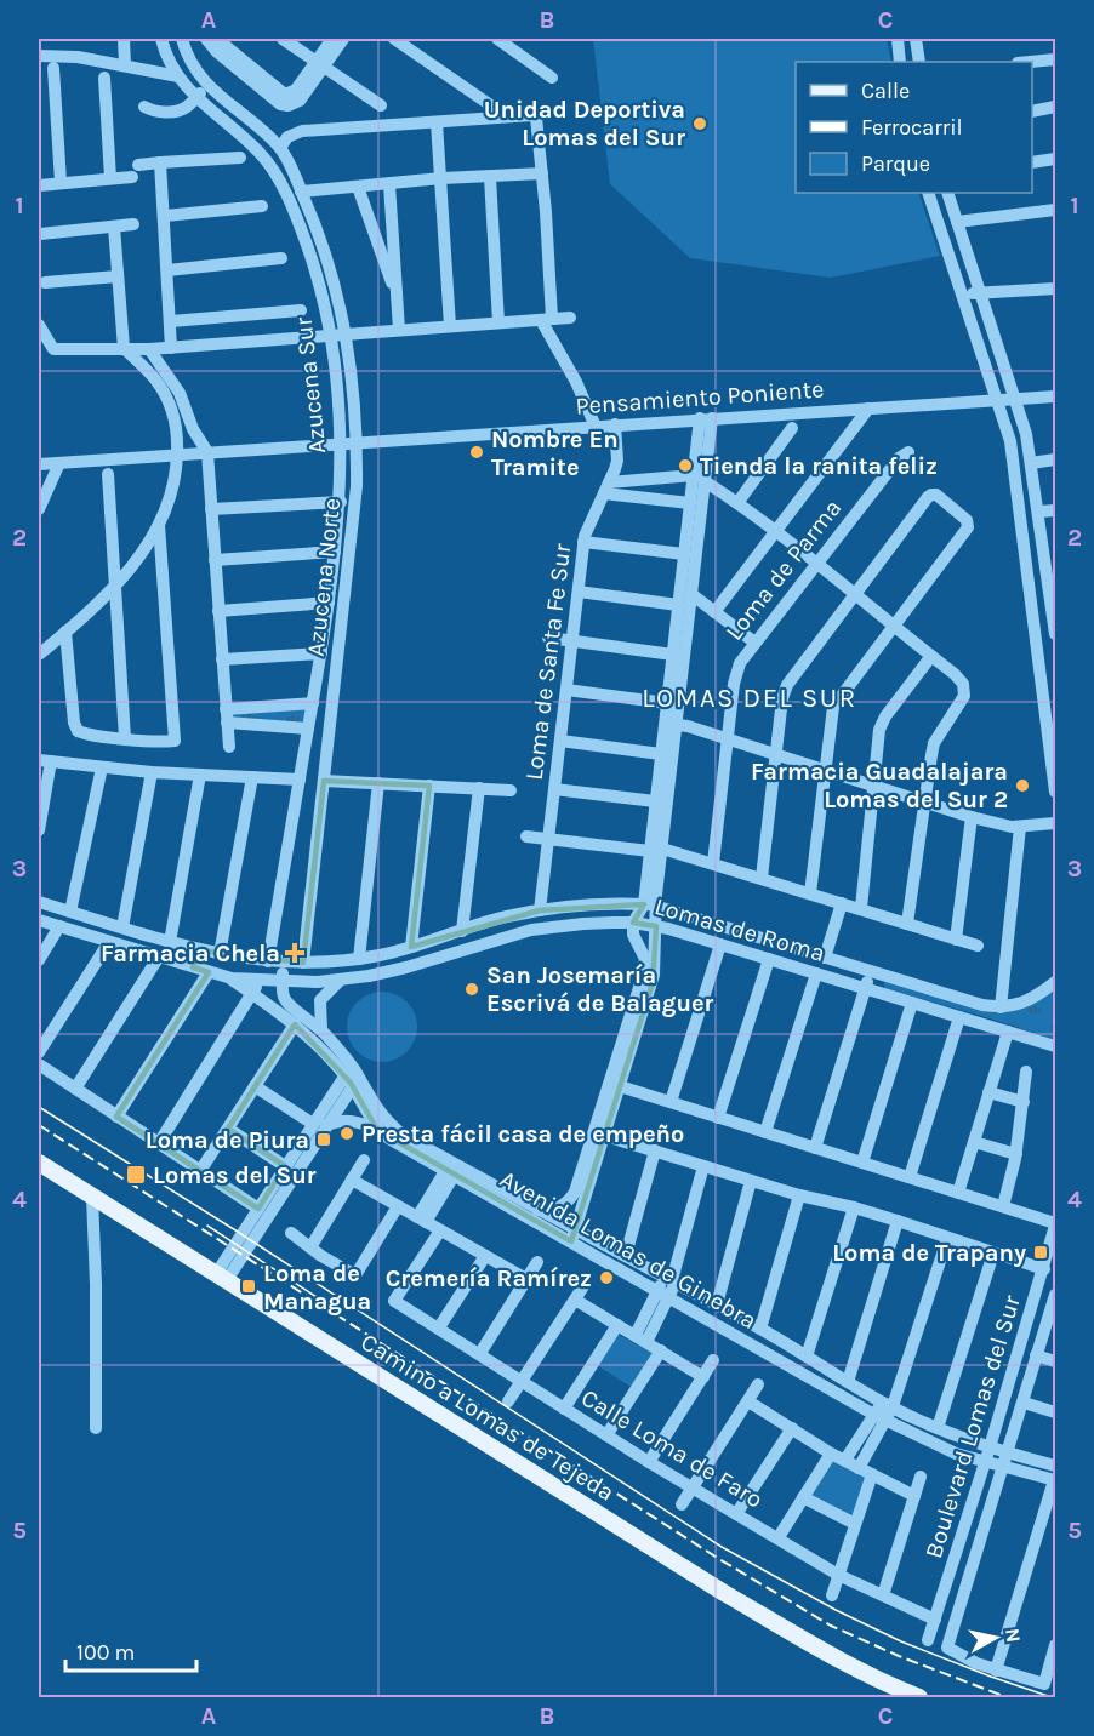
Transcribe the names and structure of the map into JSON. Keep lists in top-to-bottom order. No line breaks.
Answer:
{"streets":{"main road":["Camino a Lomas de Tejeda"],"street":["Azucena Sur","Pensamiento Poniente","Loma de Parma","Azucena Norte","Loma de Santa Fe Sur","Lomas de Roma","Avenida Lomas de Ginebra","Boulevard Lomas del Sur","Calle Loma de Faro"]},"crossings":[["Azucena Sur","Pensamiento Poniente"],["Azucena Sur","Lomas de Roma"],["Pensamiento Poniente","Azucena Norte"],["Pensamiento Poniente","Loma de Santa Fe Sur"],["Azucena Norte","Lomas de Roma"],["Loma de Santa Fe Sur","Lomas de Roma"],["Lomas de Roma","Avenida Lomas de Ginebra"],["Avenida Lomas de Ginebra","Boulevard Lomas del Sur"],["Boulevard Lomas del Sur","Calle Loma de Faro"]],"districts":["LOMAS DEL SUR"],"places":{"other":["Unidad Deportiva Lomas del Sur","Nombre En Tramite","Tienda la ranita feliz","Farmacia Guadalajara Lomas del Sur 2","San Josemaría Escrivá de Balaguer","Presta fácil casa de empeño","Cremería Ramírez"],"health":["Farmacia Chela"],"transit":["Loma de Piura","Lomas del Sur","Loma de Trapany","Loma de Managua"]},"legend":["Calle","Ferrocarril","Parque"],"scale_bar":"100 m","north":"right","grid":{"columns":["A","B","C"],"rows":["1","2","3","4","5"]}}
